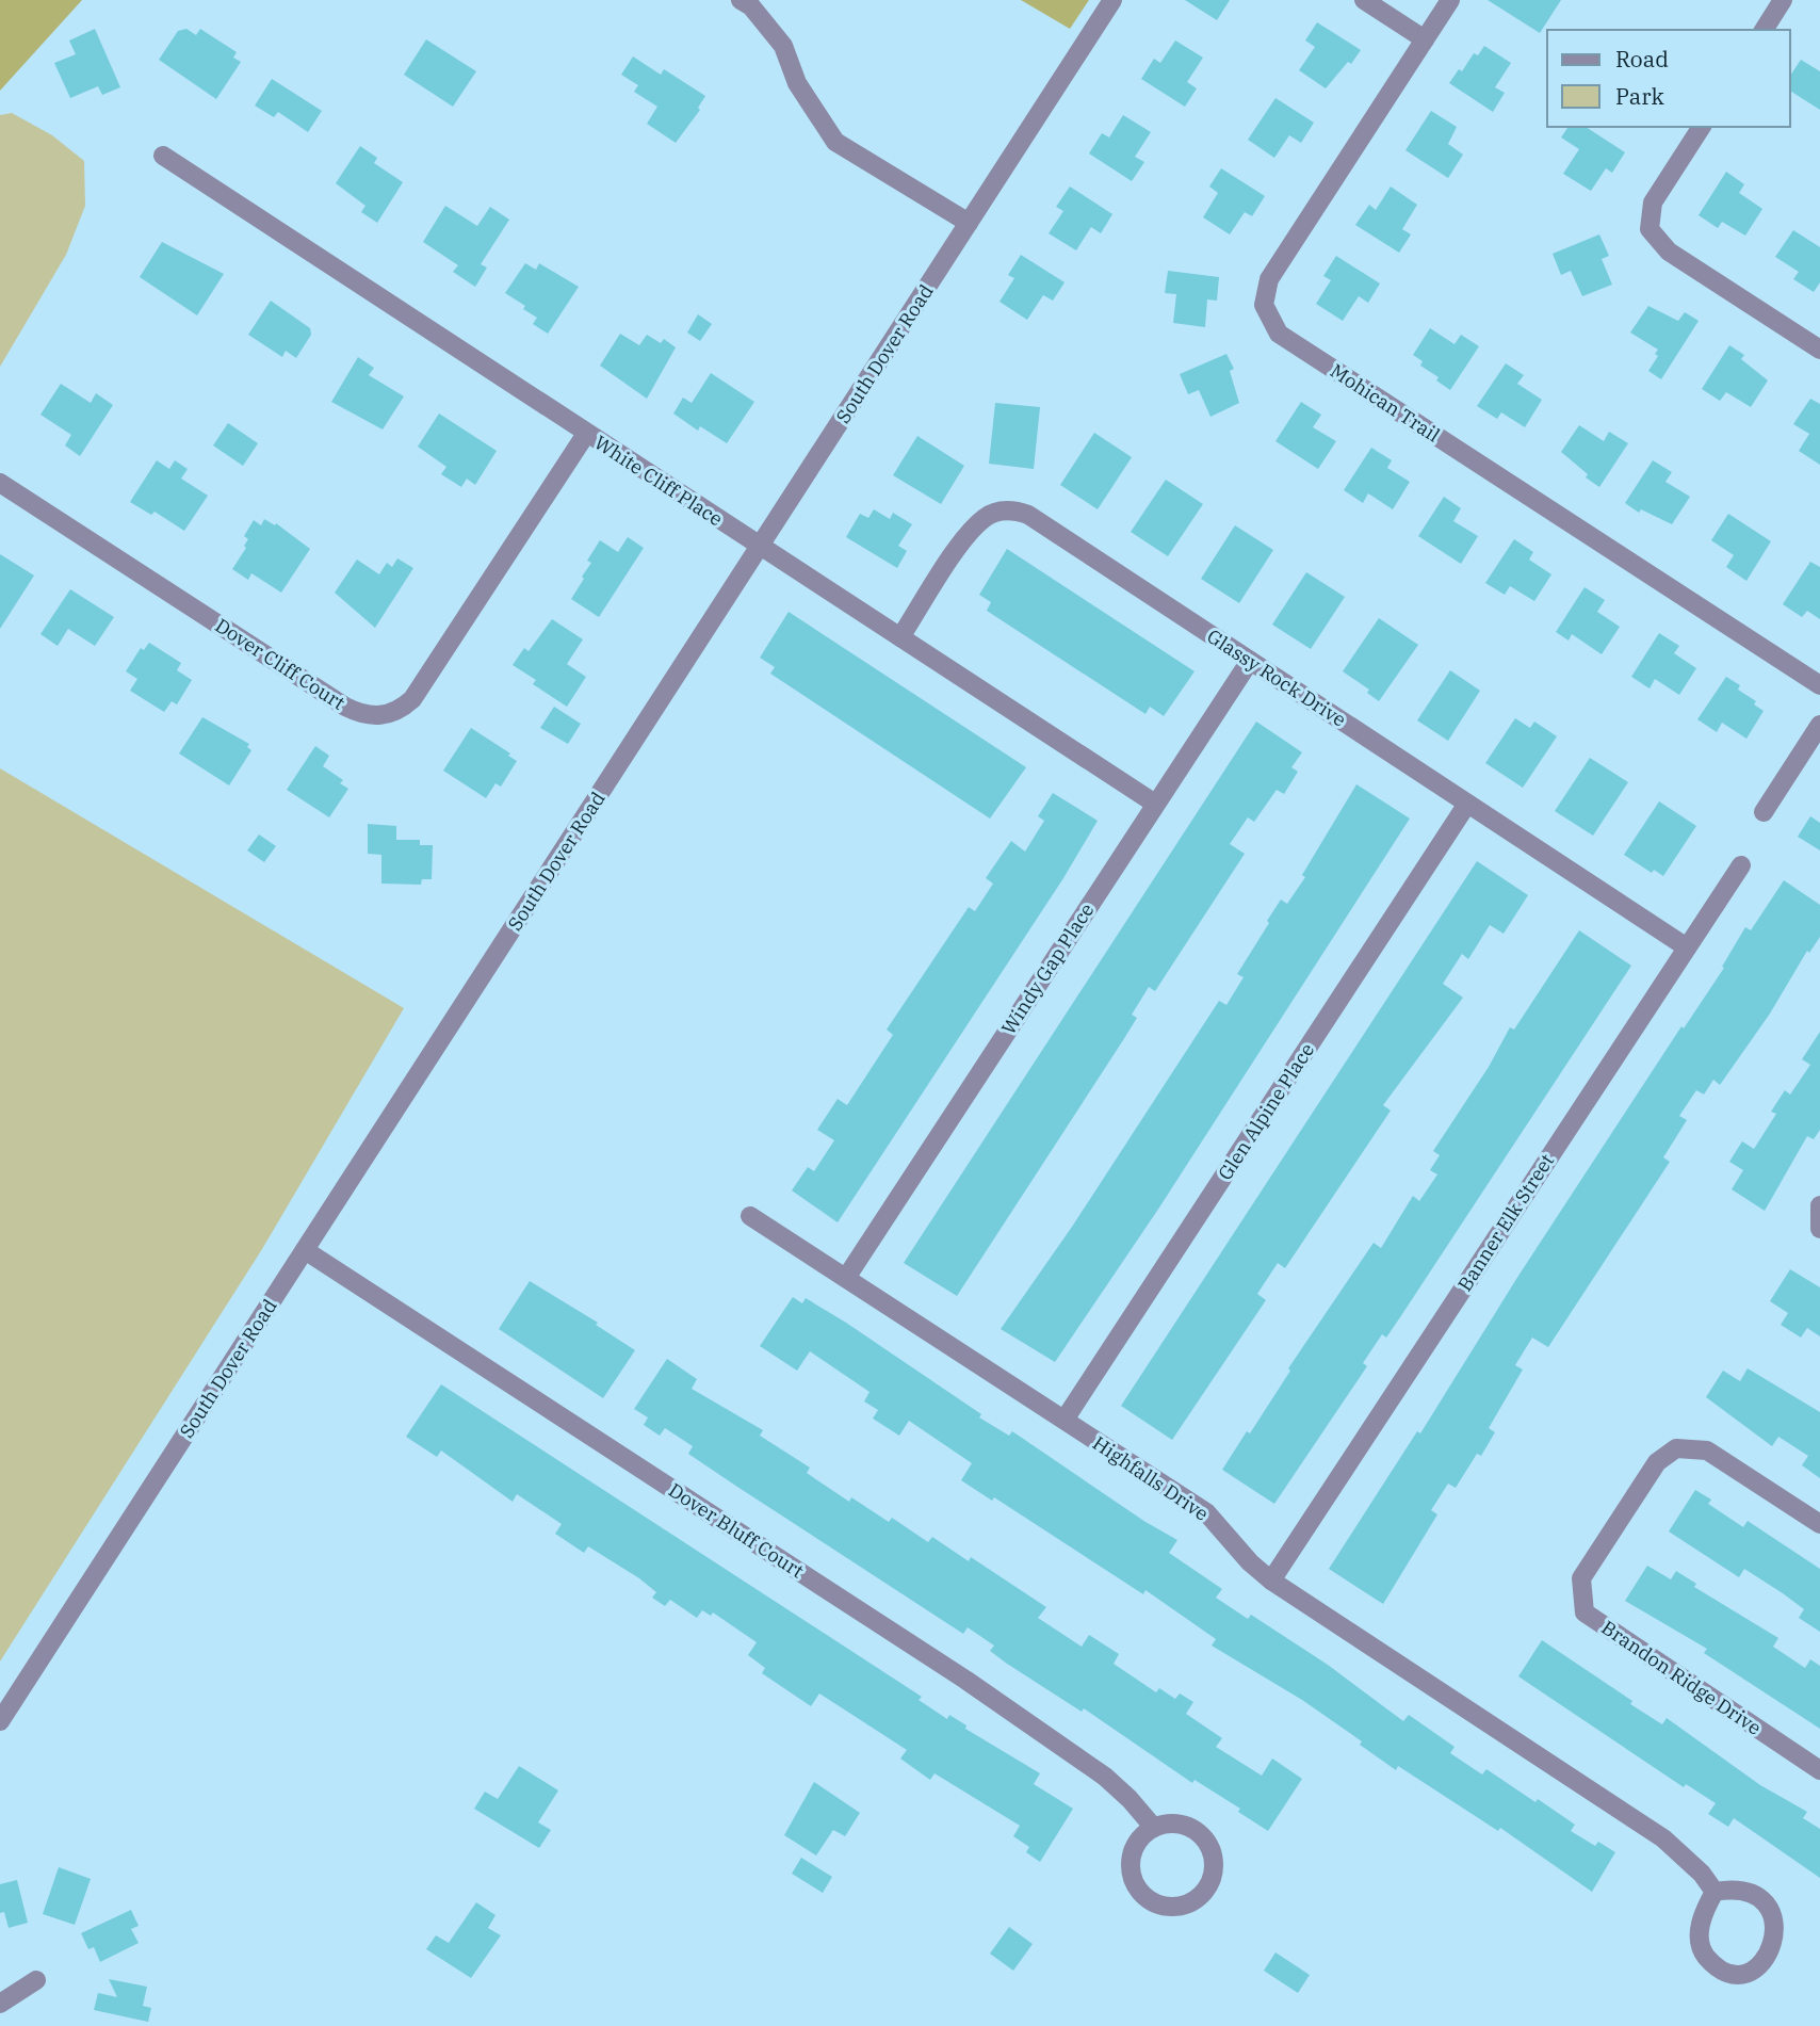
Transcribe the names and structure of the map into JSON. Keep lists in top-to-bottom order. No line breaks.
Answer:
{"streets":{"street":["South Dover Road","Mohican Trail","White Cliff Place","Dover Cliff Court","Glassy Rock Drive","Windy Gap Place","Glen Alpine Place","Banner Elk Street","Highfalls Drive","Dover Bluff Court","Brandon Ridge Drive"]},"crossings":[["South Dover Road","White Cliff Place"],["South Dover Road","Dover Bluff Court"],["White Cliff Place","Dover Cliff Court"],["White Cliff Place","Glassy Rock Drive"],["White Cliff Place","Windy Gap Place"],["Glassy Rock Drive","Windy Gap Place"],["Glassy Rock Drive","Glen Alpine Place"],["Glassy Rock Drive","Banner Elk Street"],["Windy Gap Place","Highfalls Drive"],["Glen Alpine Place","Highfalls Drive"],["Banner Elk Street","Highfalls Drive"]],"legend":["Road","Park"]}
